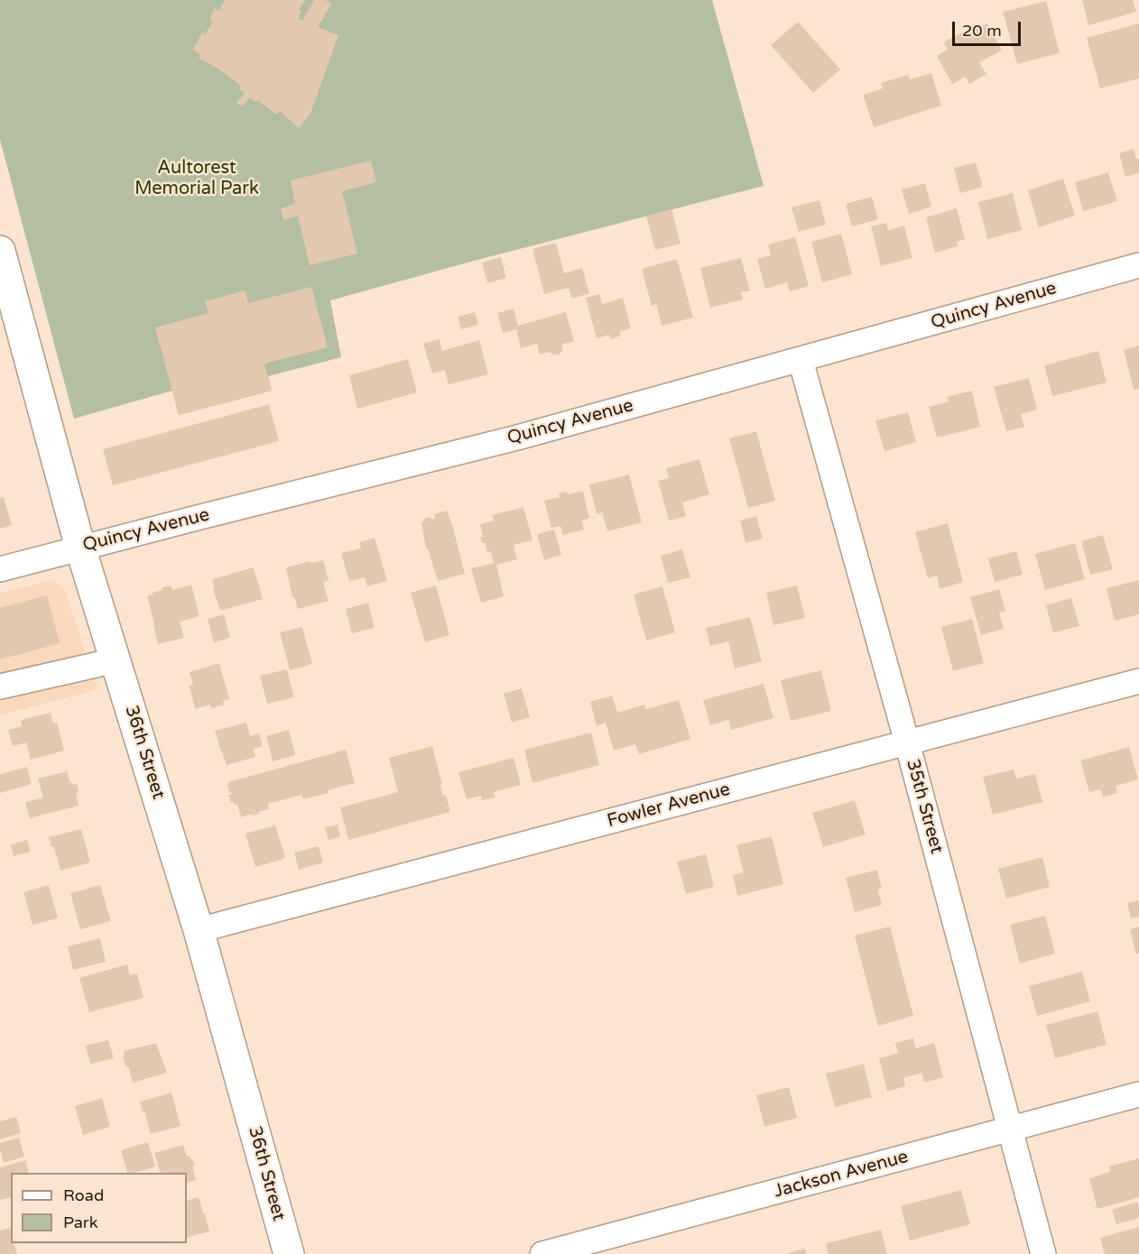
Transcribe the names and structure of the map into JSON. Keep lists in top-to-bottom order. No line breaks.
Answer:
{"streets":{"main road":["36th Street"],"street":["Quincy Avenue","Fowler Avenue","35th Street","Jackson Avenue"]},"crossings":[["Quincy Avenue","36th Street"],["Quincy Avenue","35th Street"],["36th Street","Fowler Avenue"],["Fowler Avenue","35th Street"],["35th Street","Jackson Avenue"]],"parks":["Aultorest Memorial Park"],"legend":["Road","Park"],"scale_bar":"20 m"}
